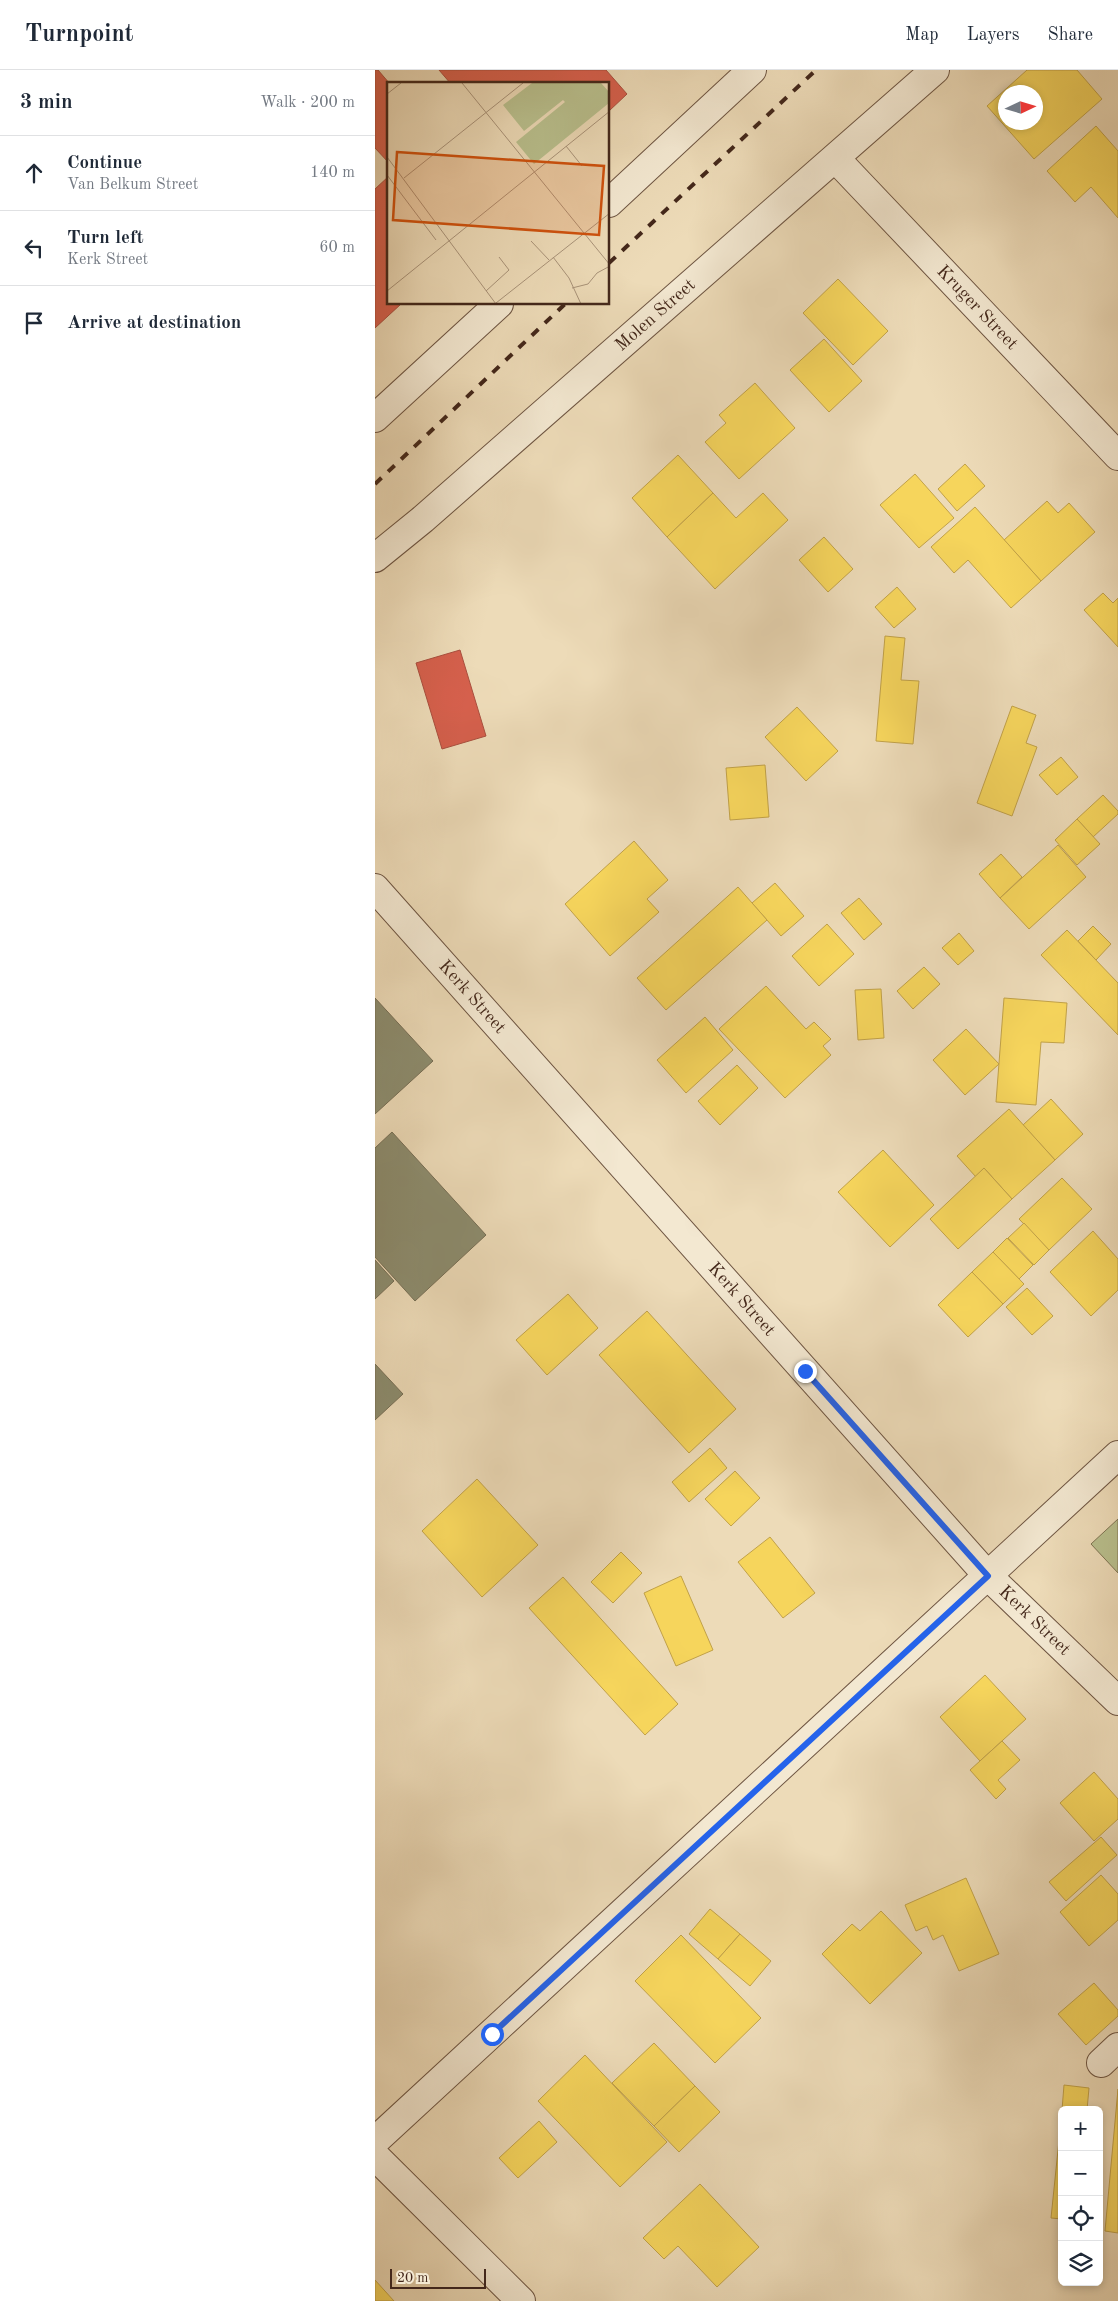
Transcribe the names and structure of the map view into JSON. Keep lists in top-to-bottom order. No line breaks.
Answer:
{"streets":{"street":["Kruger Street","Molen Street","Kerk Street"]},"crossings":[["Kruger Street","Molen Street"]],"scale_bar":"20 m","north":"right","page":{"header":"Turnpoint","nav":["Map","Layers","Share"],"heading":["3 min","Walk · 200 m"],"list":[["Continue","Van Belkum Street","140 m"],["Turn left","Kerk Street","60 m"],"Arrive at destination"],"map_buttons":["+","−"],"scale":"20 m"}}
